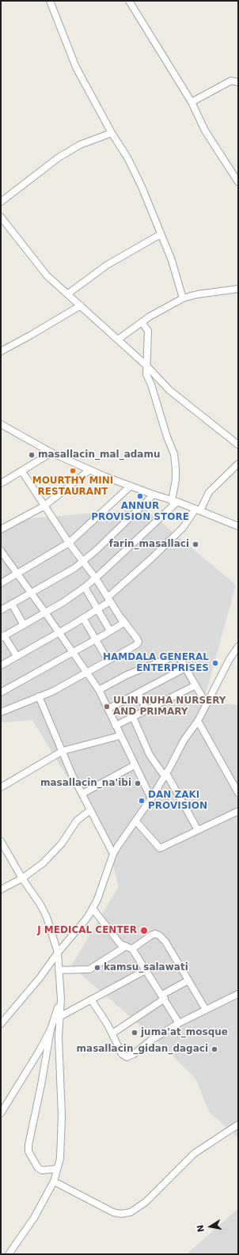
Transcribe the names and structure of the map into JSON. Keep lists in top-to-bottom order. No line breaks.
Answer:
{"places":["masallacin_mal_adamu","MOURTHY MINI RESTAURANT","ANNUR PROVISION STORE","farin_masallaci","HAMDALA GENERAL ENTERPRISES","ULIN NUHA NURSERY AND PRIMARY","masallacin_na'ibi","DAN ZAKI PROVISION","J MEDICAL CENTER","kamsu_salawati","juma'at_mosque","masallacin_gidan_dagaci"],"north":"left"}
